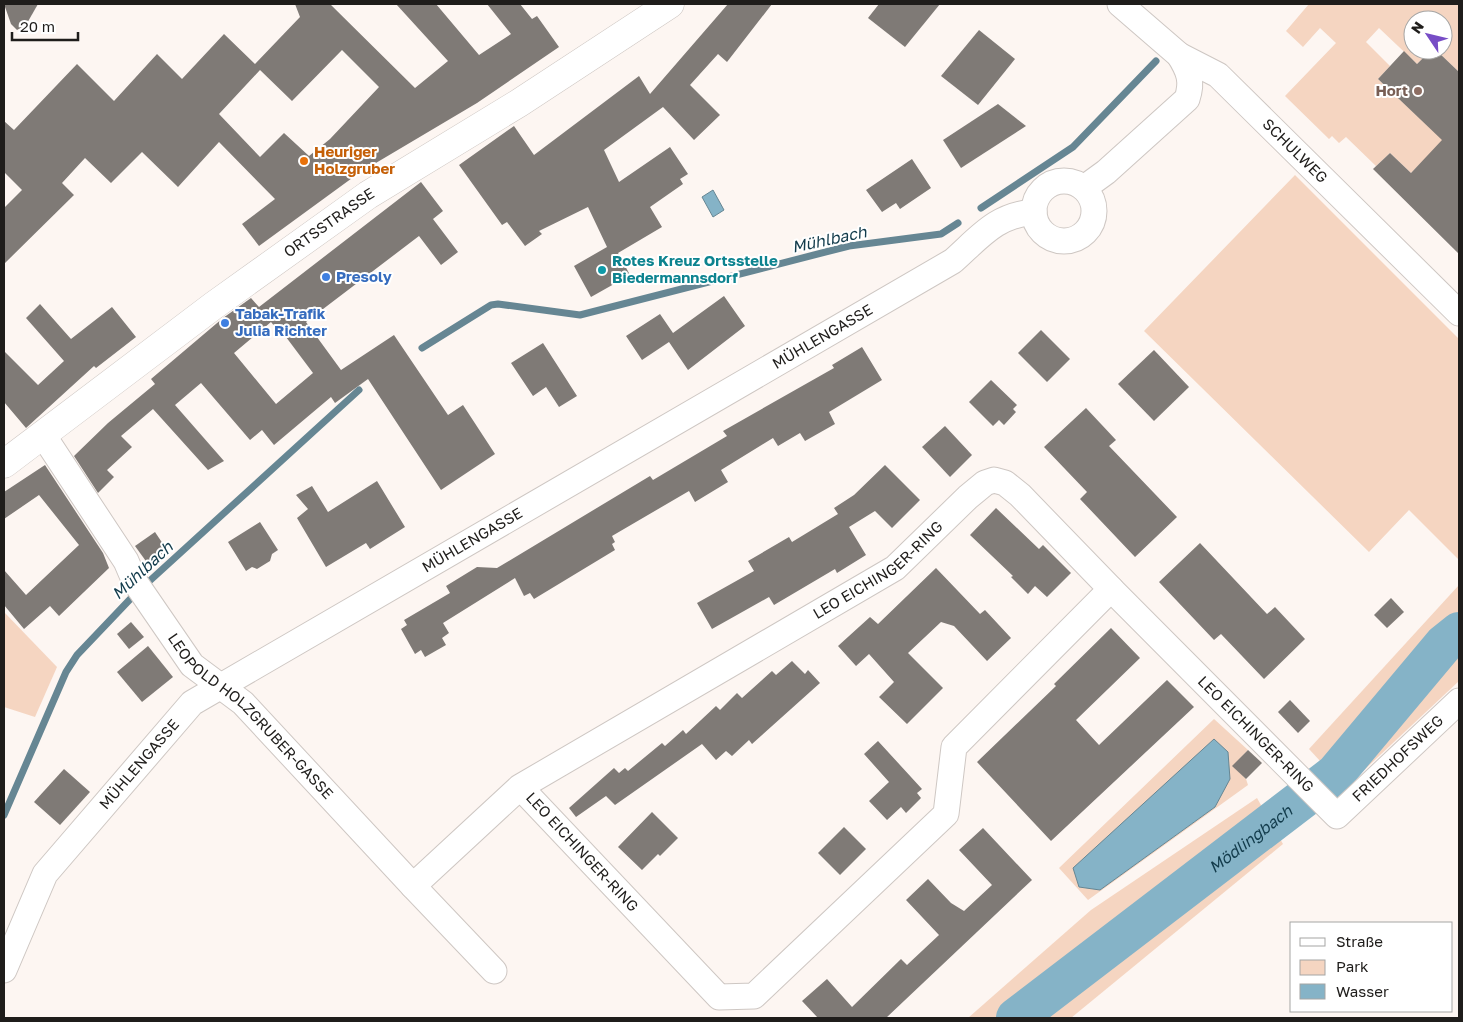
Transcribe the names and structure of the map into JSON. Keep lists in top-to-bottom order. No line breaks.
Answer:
{"streets":{"street":["SCHULWEG","ORTSSTRASSE","MÜHLENGASSE","LEO EICHINGER-RING","LEOPOLD HOLZGRUBER-GASSE","FRIEDHOFSWEG"]},"crossings":[["ORTSSTRASSE","LEOPOLD HOLZGRUBER-GASSE"],["MÜHLENGASSE","LEOPOLD HOLZGRUBER-GASSE"],["LEO EICHINGER-RING","FRIEDHOFSWEG"]],"water":["Mühlbach","Mödlingbach"],"places":["Hort","Heuriger Holzgruber","Rotes Kreuz Ortsstelle Biedermannsdorf","Presoly","Tabak-Trafik Julia Richter"],"legend":["Straße","Park","Wasser"],"scale_bar":"20 m","north":"top left"}
